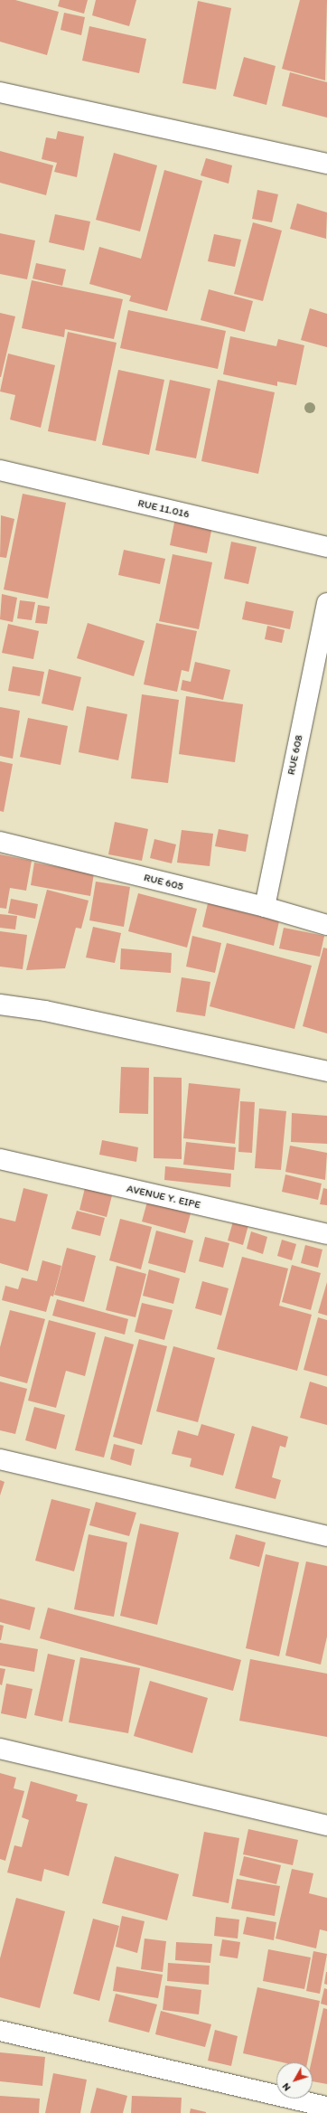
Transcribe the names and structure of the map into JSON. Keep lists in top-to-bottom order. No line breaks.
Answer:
{"streets":{"street":["RUE 11.016","RUE 608","RUE 605","AVENUE Y. EIPE"]},"crossings":[["RUE 608","RUE 605"]],"north":"bottom left"}
